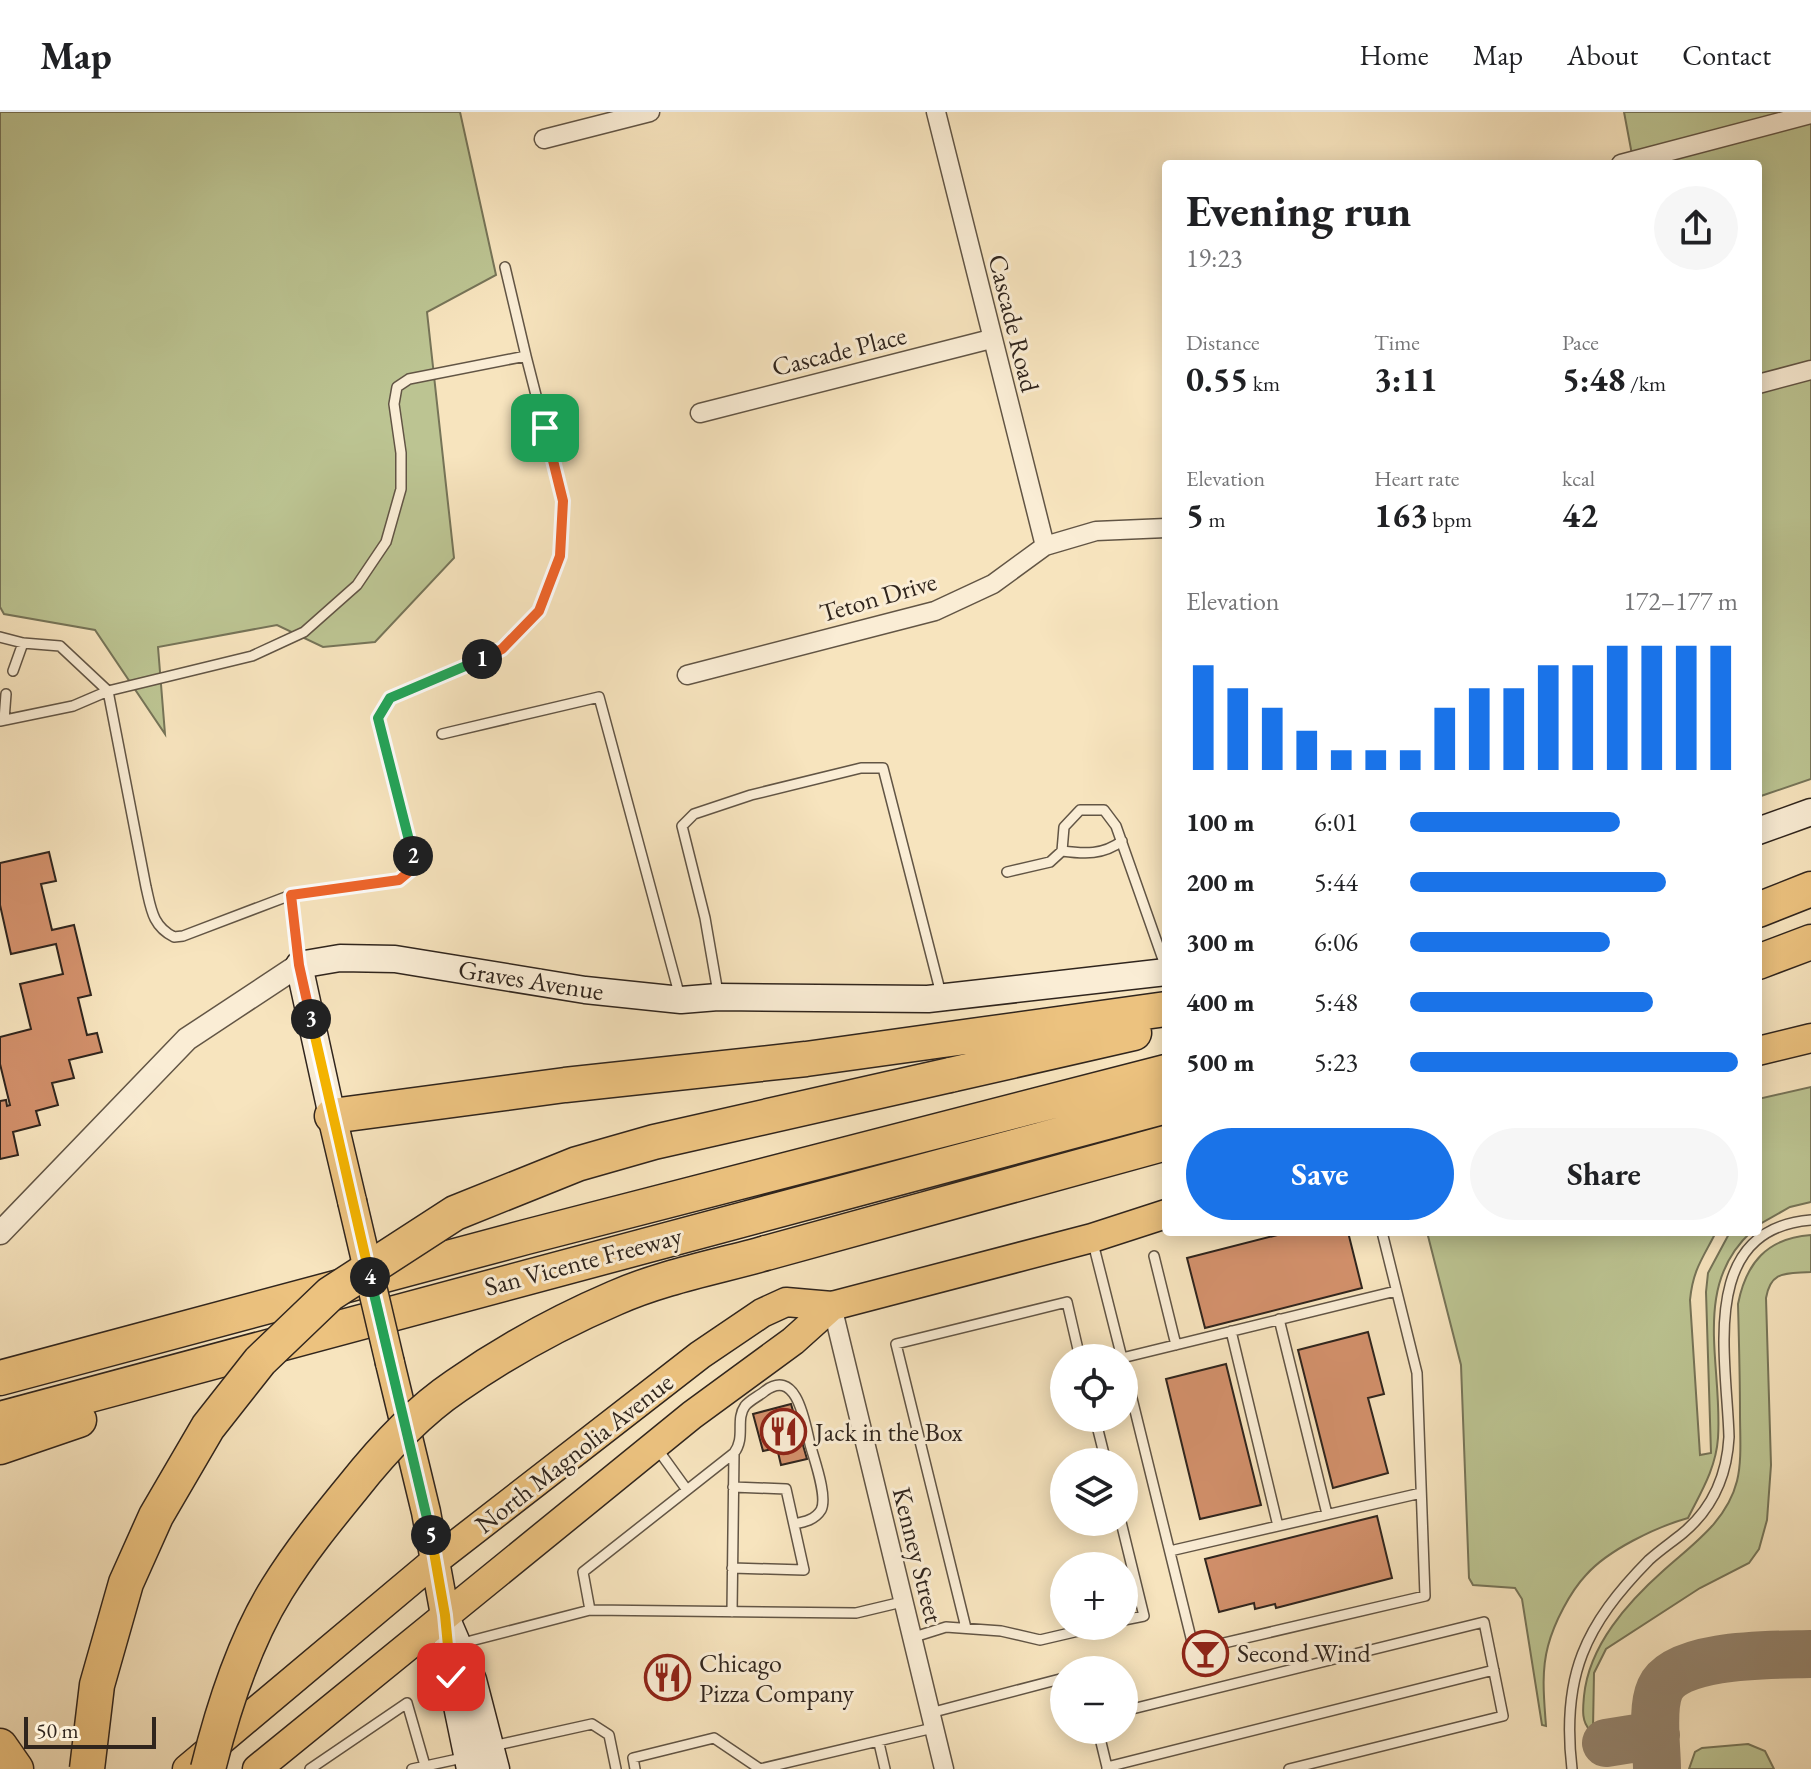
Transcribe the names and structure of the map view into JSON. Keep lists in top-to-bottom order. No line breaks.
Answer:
{"streets":{"highway":["San Vicente Freeway"],"main road":["Graves Avenue","North Magnolia Avenue"],"street":["Cascade Road","Cascade Place","Teton Drive","Kenney Street"]},"crossings":[["Cascade Road","Cascade Place"],["Cascade Road","Teton Drive"],["North Magnolia Avenue","Kenney Street"]],"places":{"restaurant":["Jack in the Box","Chicago Pizza Company"],"bar":["Second Wind"]},"scale_bar":"50 m","page":{"header":"Map","nav":["Home","Map","About","Contact"],"heading":["Evening run","19:23"],"stats":[["Distance","0.55 km"],["Time","3:11"],["Pace","5:48 /km"],["Elevation","5 m"],["Heart rate","163 bpm"],["kcal","42"]],"chart":["Elevation","172–177 m"],"pins":["1","2","3","4","5"],"list":[{"name":"100 m","note":"6:01"},{"name":"200 m","note":"5:44"},{"name":"300 m","note":"6:06"},{"name":"400 m","note":"5:48"},{"name":"500 m","note":"5:23"}],"buttons":["Save","Share"],"map_buttons":["+","−"],"scale":"50 m"}}
